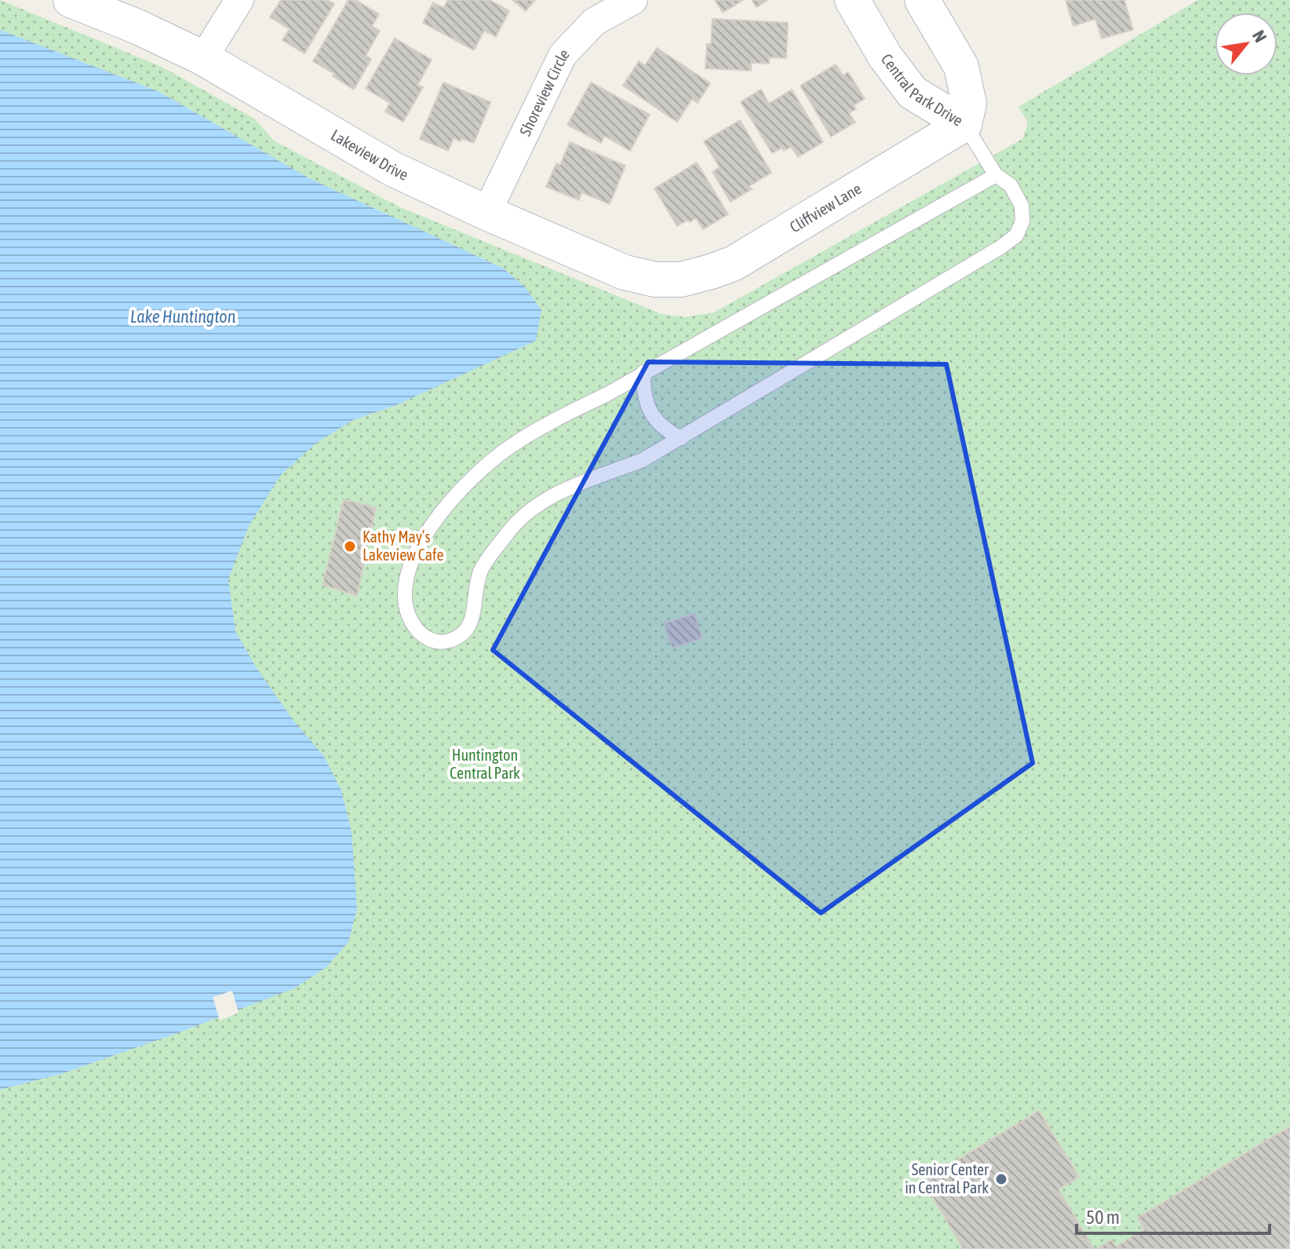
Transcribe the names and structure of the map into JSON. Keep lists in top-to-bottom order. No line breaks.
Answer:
{"streets":{"street":["Central Park Drive","Shoreview Circle","Lakeview Drive","Cliffview Lane"]},"crossings":[["Central Park Drive","Cliffview Lane"],["Shoreview Circle","Lakeview Drive"],["Lakeview Drive","Cliffview Lane"]],"water":["Lake Huntington"],"parks":["Huntington Central Park"],"places":["Kathy May’s Lakeview Cafe","Senior Center in Central Park"],"scale_bar":"50 m","north":"top right"}
